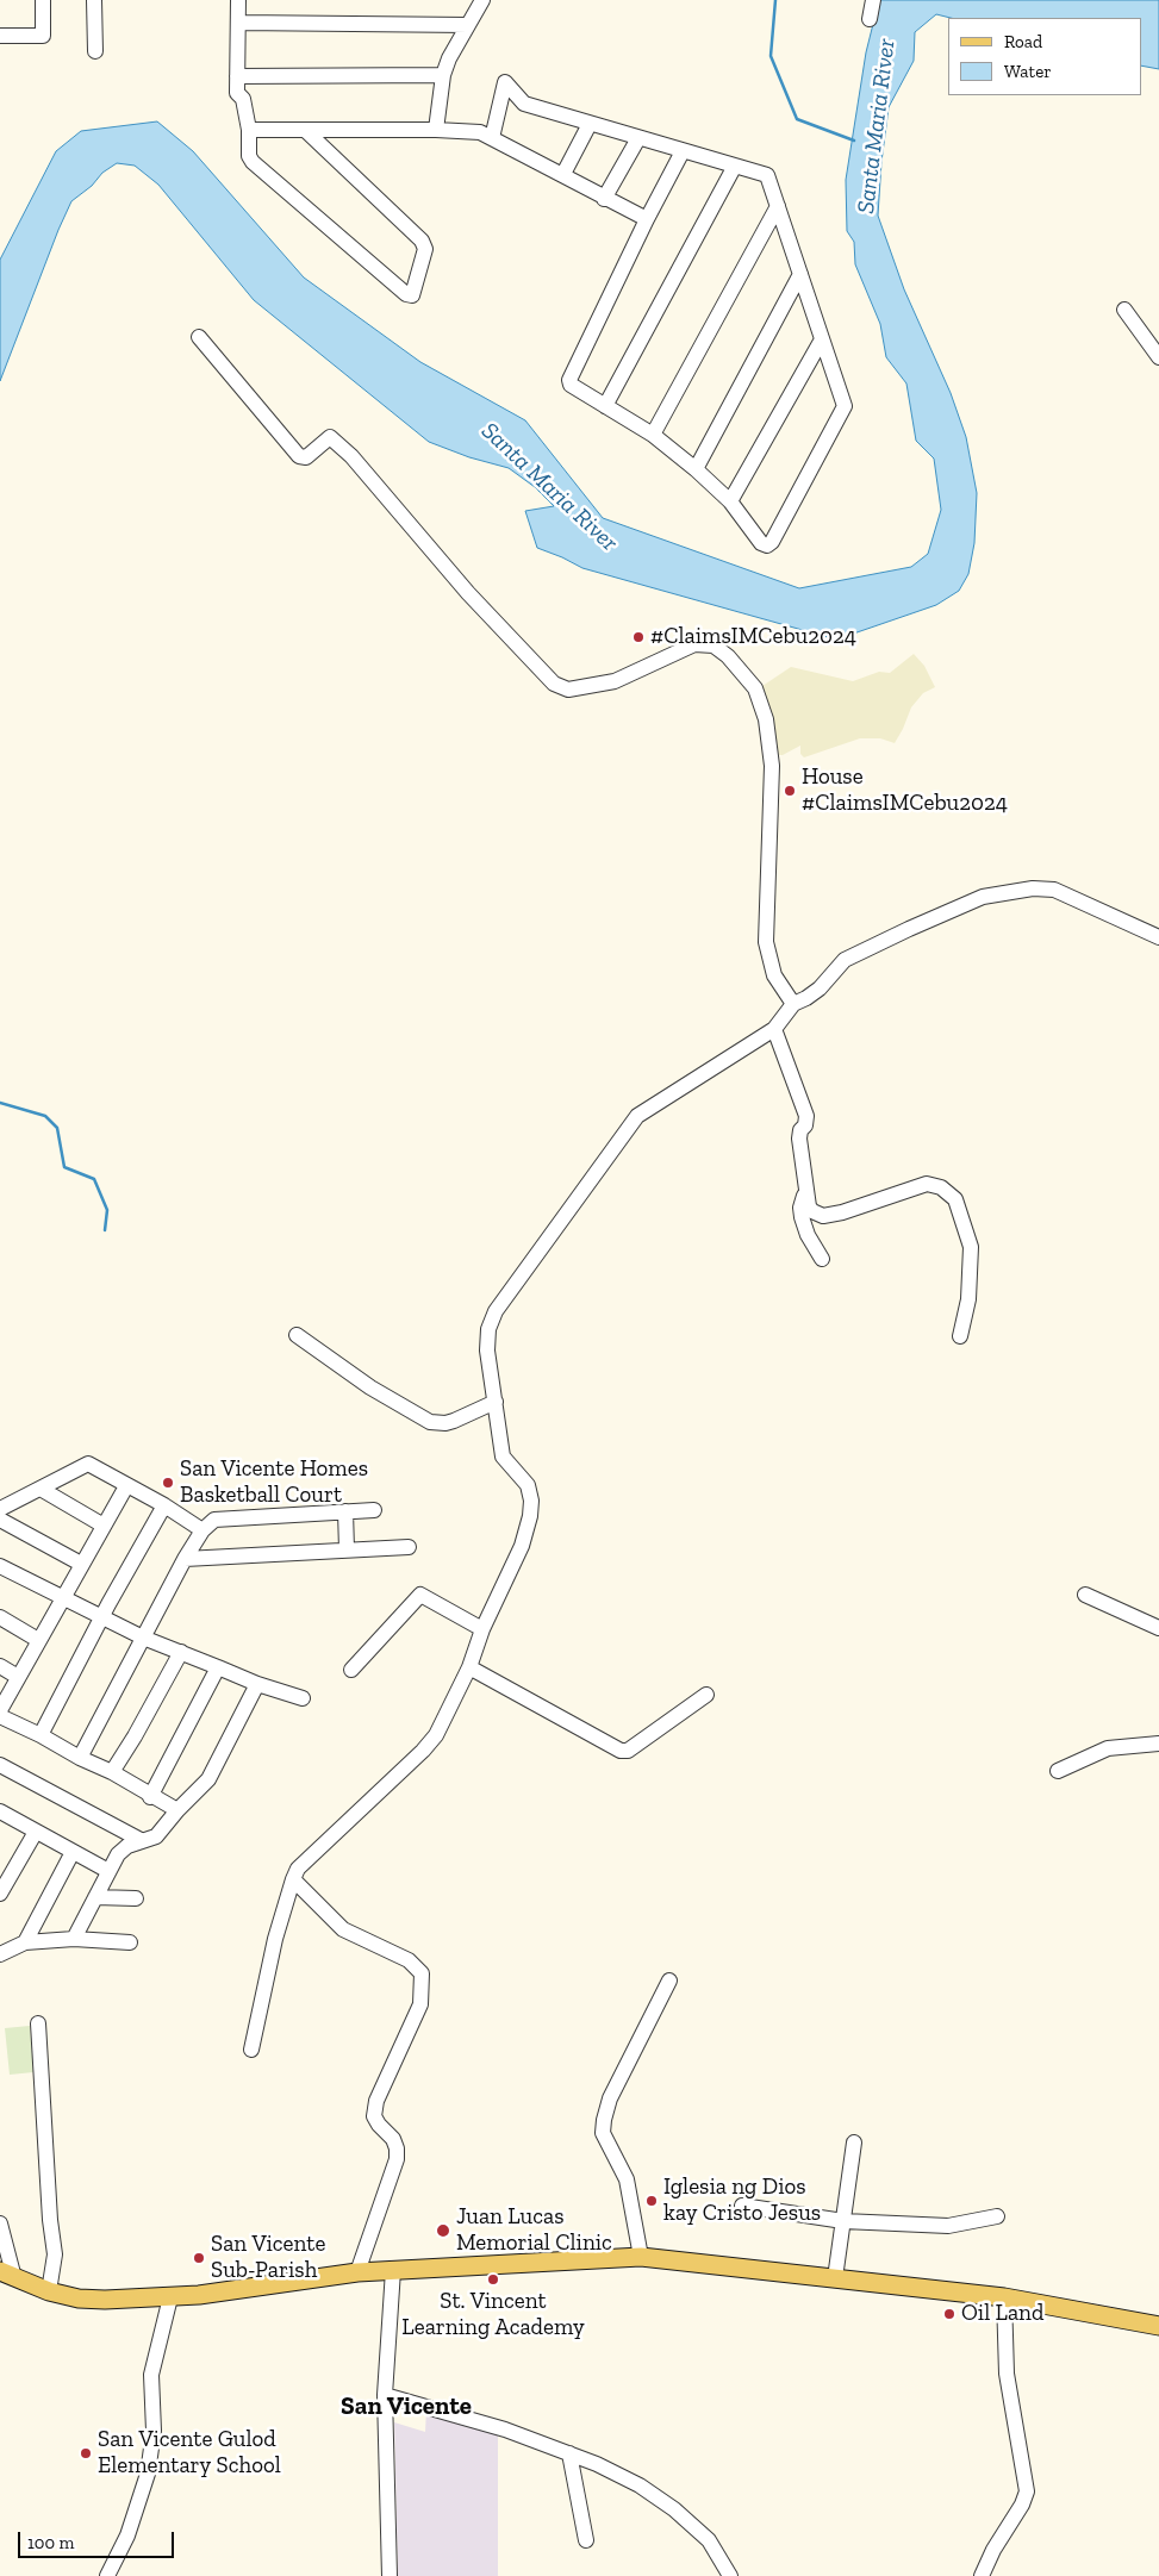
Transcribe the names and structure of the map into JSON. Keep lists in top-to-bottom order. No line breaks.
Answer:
{"districts":["San Vicente"],"water":["Santa Maria River"],"places":["#ClaimsIMCebu2024","House #ClaimsIMCebu2024","San Vicente Homes Basketball Court","Iglesia ng Dios kay Cristo Jesus","Juan Lucas Memorial Clinic","San Vicente Sub-Parish","St. Vincent Learning Academy","Oil Land","San Vicente Gulod Elementary School"],"legend":["Road","Water"],"scale_bar":"100 m"}
